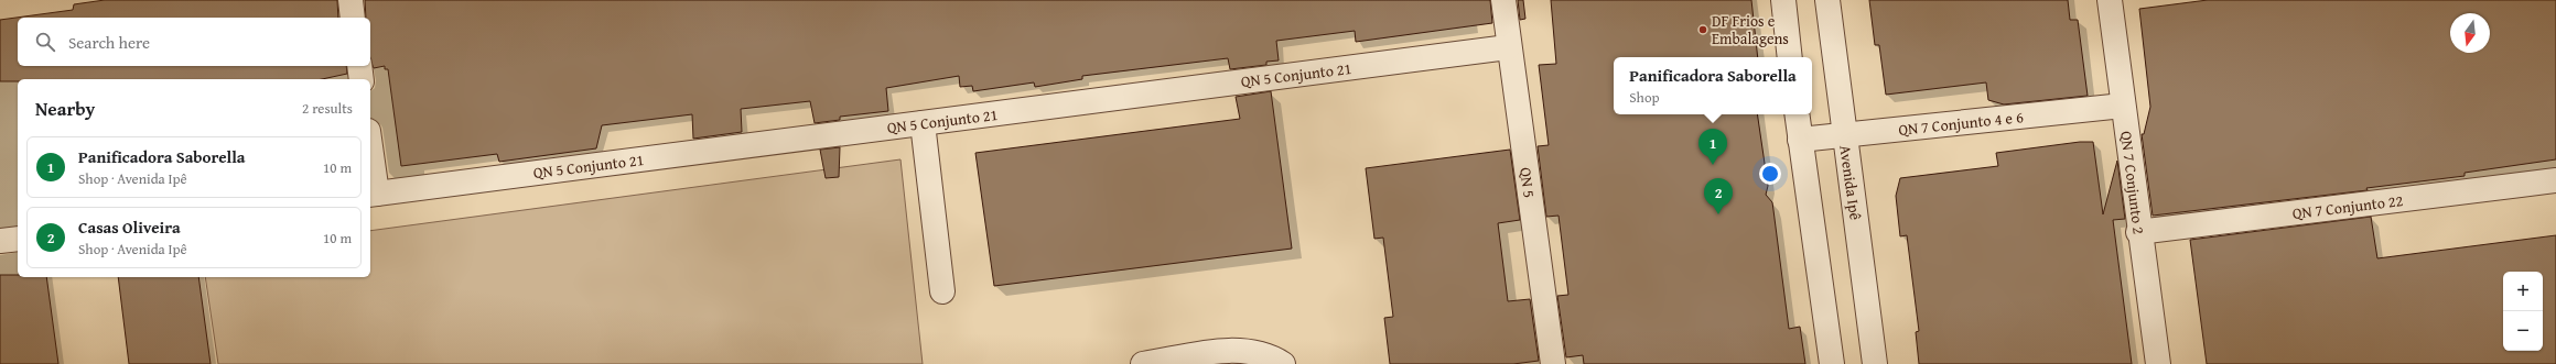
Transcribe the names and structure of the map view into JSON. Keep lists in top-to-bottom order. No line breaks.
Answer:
{"streets":{"street":["QN 5 Conjunto 21","QN 7 Conjunto 4 e 6","QN 5","Avenida Ipê","QN 7 Conjunto 2","QN 7 Conjunto 22"]},"crossings":[["QN 5 Conjunto 21","QN 5"],["QN 7 Conjunto 4 e 6","Avenida Ipê"],["QN 7 Conjunto 4 e 6","QN 7 Conjunto 2"],["QN 7 Conjunto 2","QN 7 Conjunto 22"]],"places":["DF Frios e Embalagens"],"north":"bottom","page":{"search":"Search here","popup":["Panificadora Saborella","Shop"],"heading":["Nearby","2 results"],"pins":["1","2"],"list":[{"mark":"1","name":"Panificadora Saborella","note":"Shop · Avenida Ipê","value":"10 m"},{"mark":"2","name":"Casas Oliveira","note":"Shop · Avenida Ipê","value":"10 m"}],"map_buttons":["+","−"]}}
